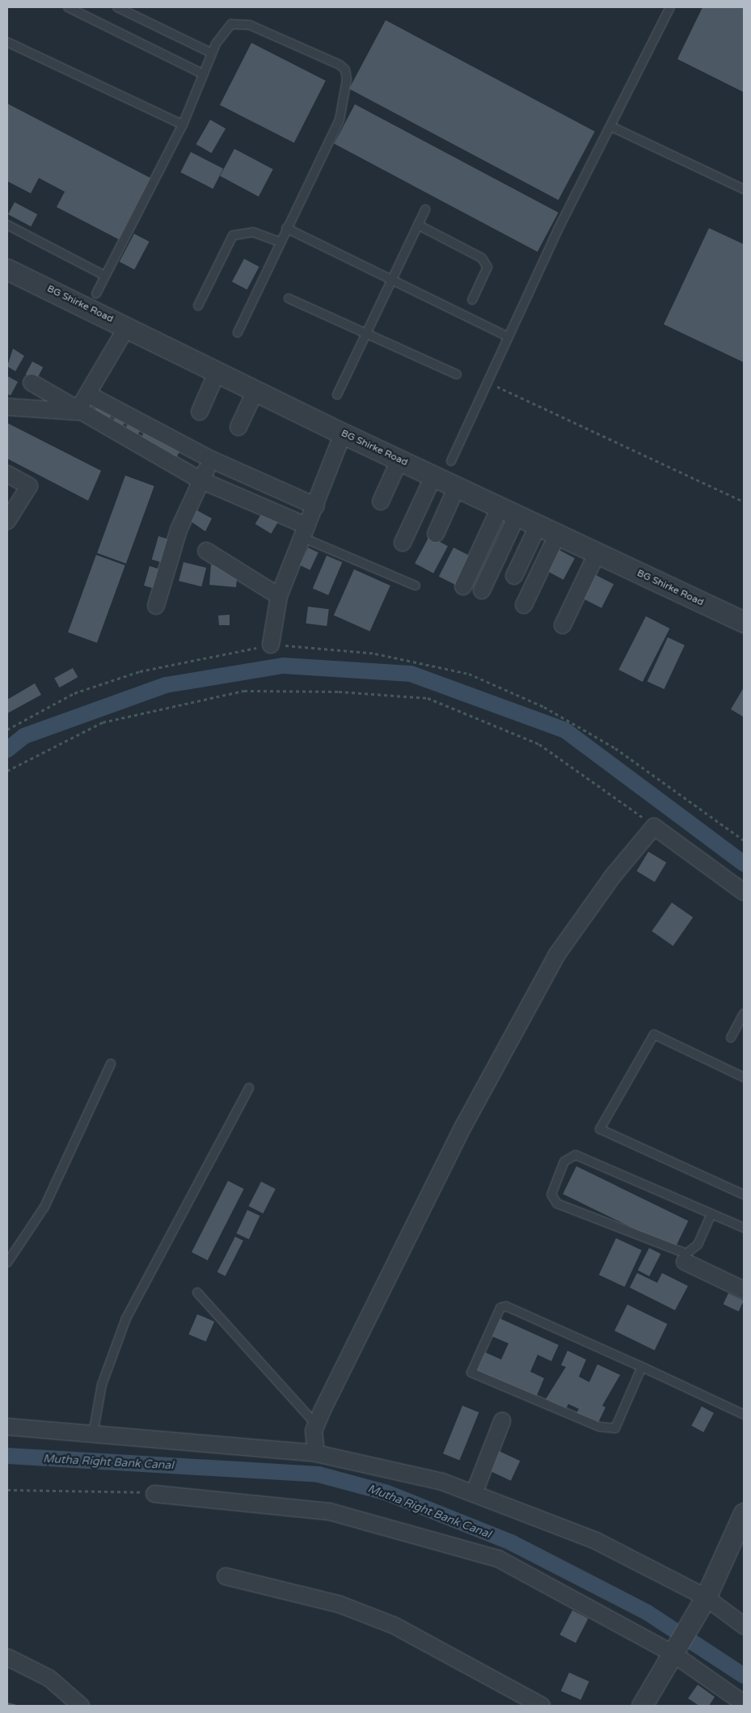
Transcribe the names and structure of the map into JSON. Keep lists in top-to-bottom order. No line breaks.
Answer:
{"streets":{"street":["BG Shirke Road"]},"water":["Mutha Right Bank Canal"]}
